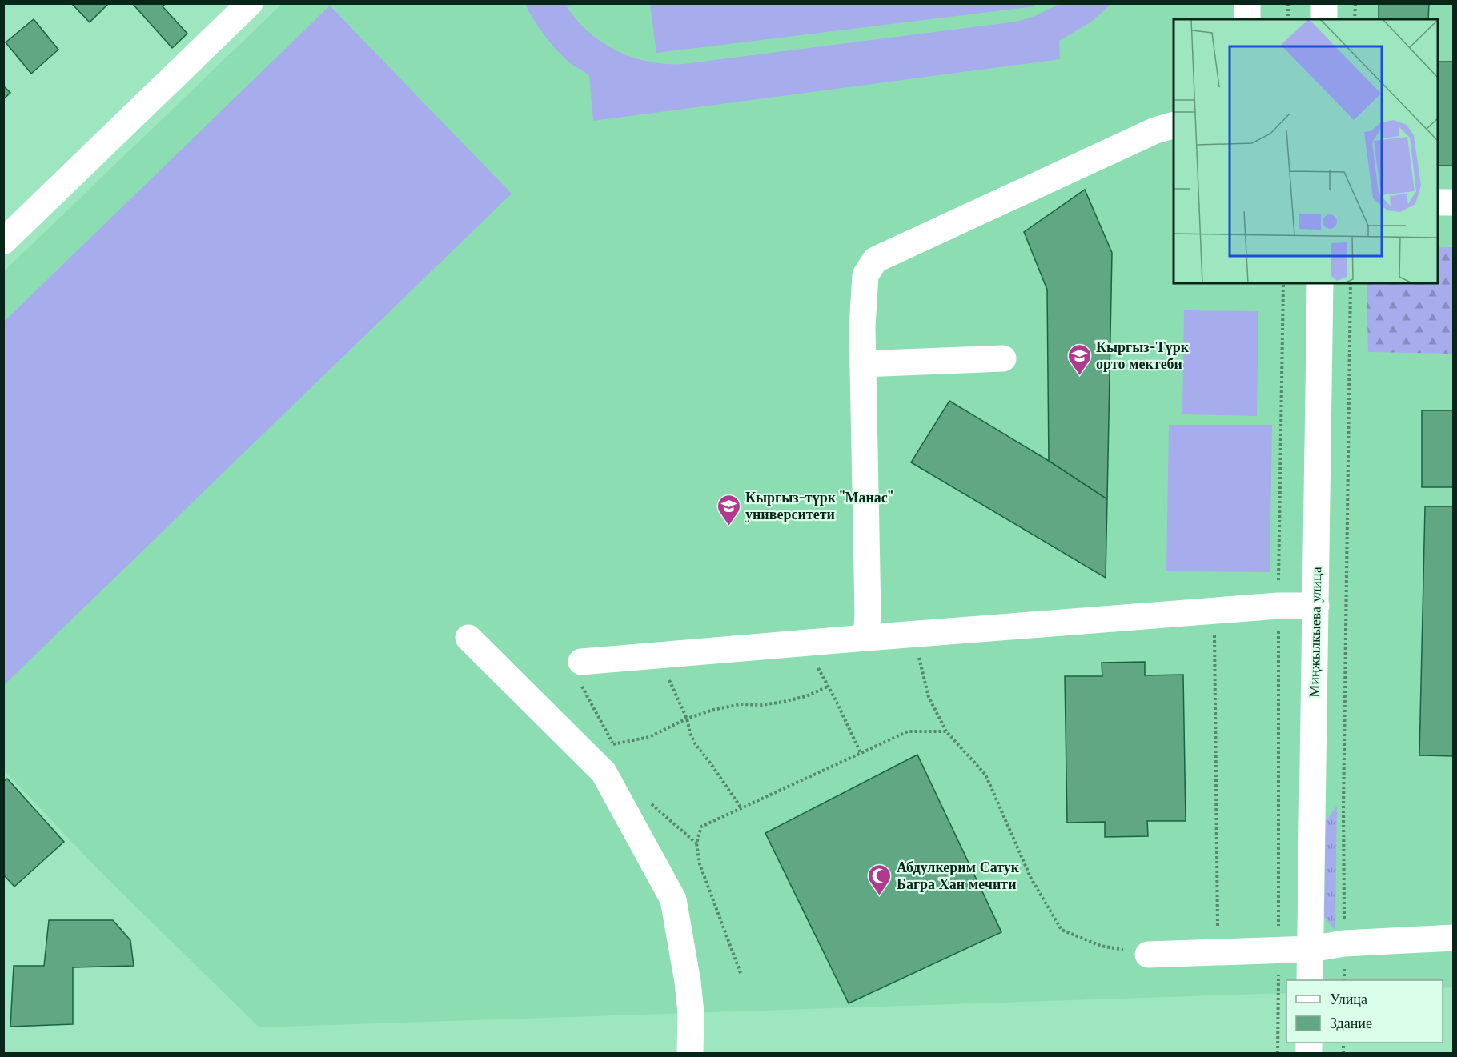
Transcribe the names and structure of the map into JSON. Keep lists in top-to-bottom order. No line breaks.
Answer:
{"streets":{"street":["Миңжылкыева улица"]},"places":{"school or university":["Кыргыз-Түрк орто мектеби","Кыргыз-түрк \"Манас\" университети"],"mosque":["Абдулкерим Сатук Багра Хан мечити"]},"legend":["Улица","Здание"]}
